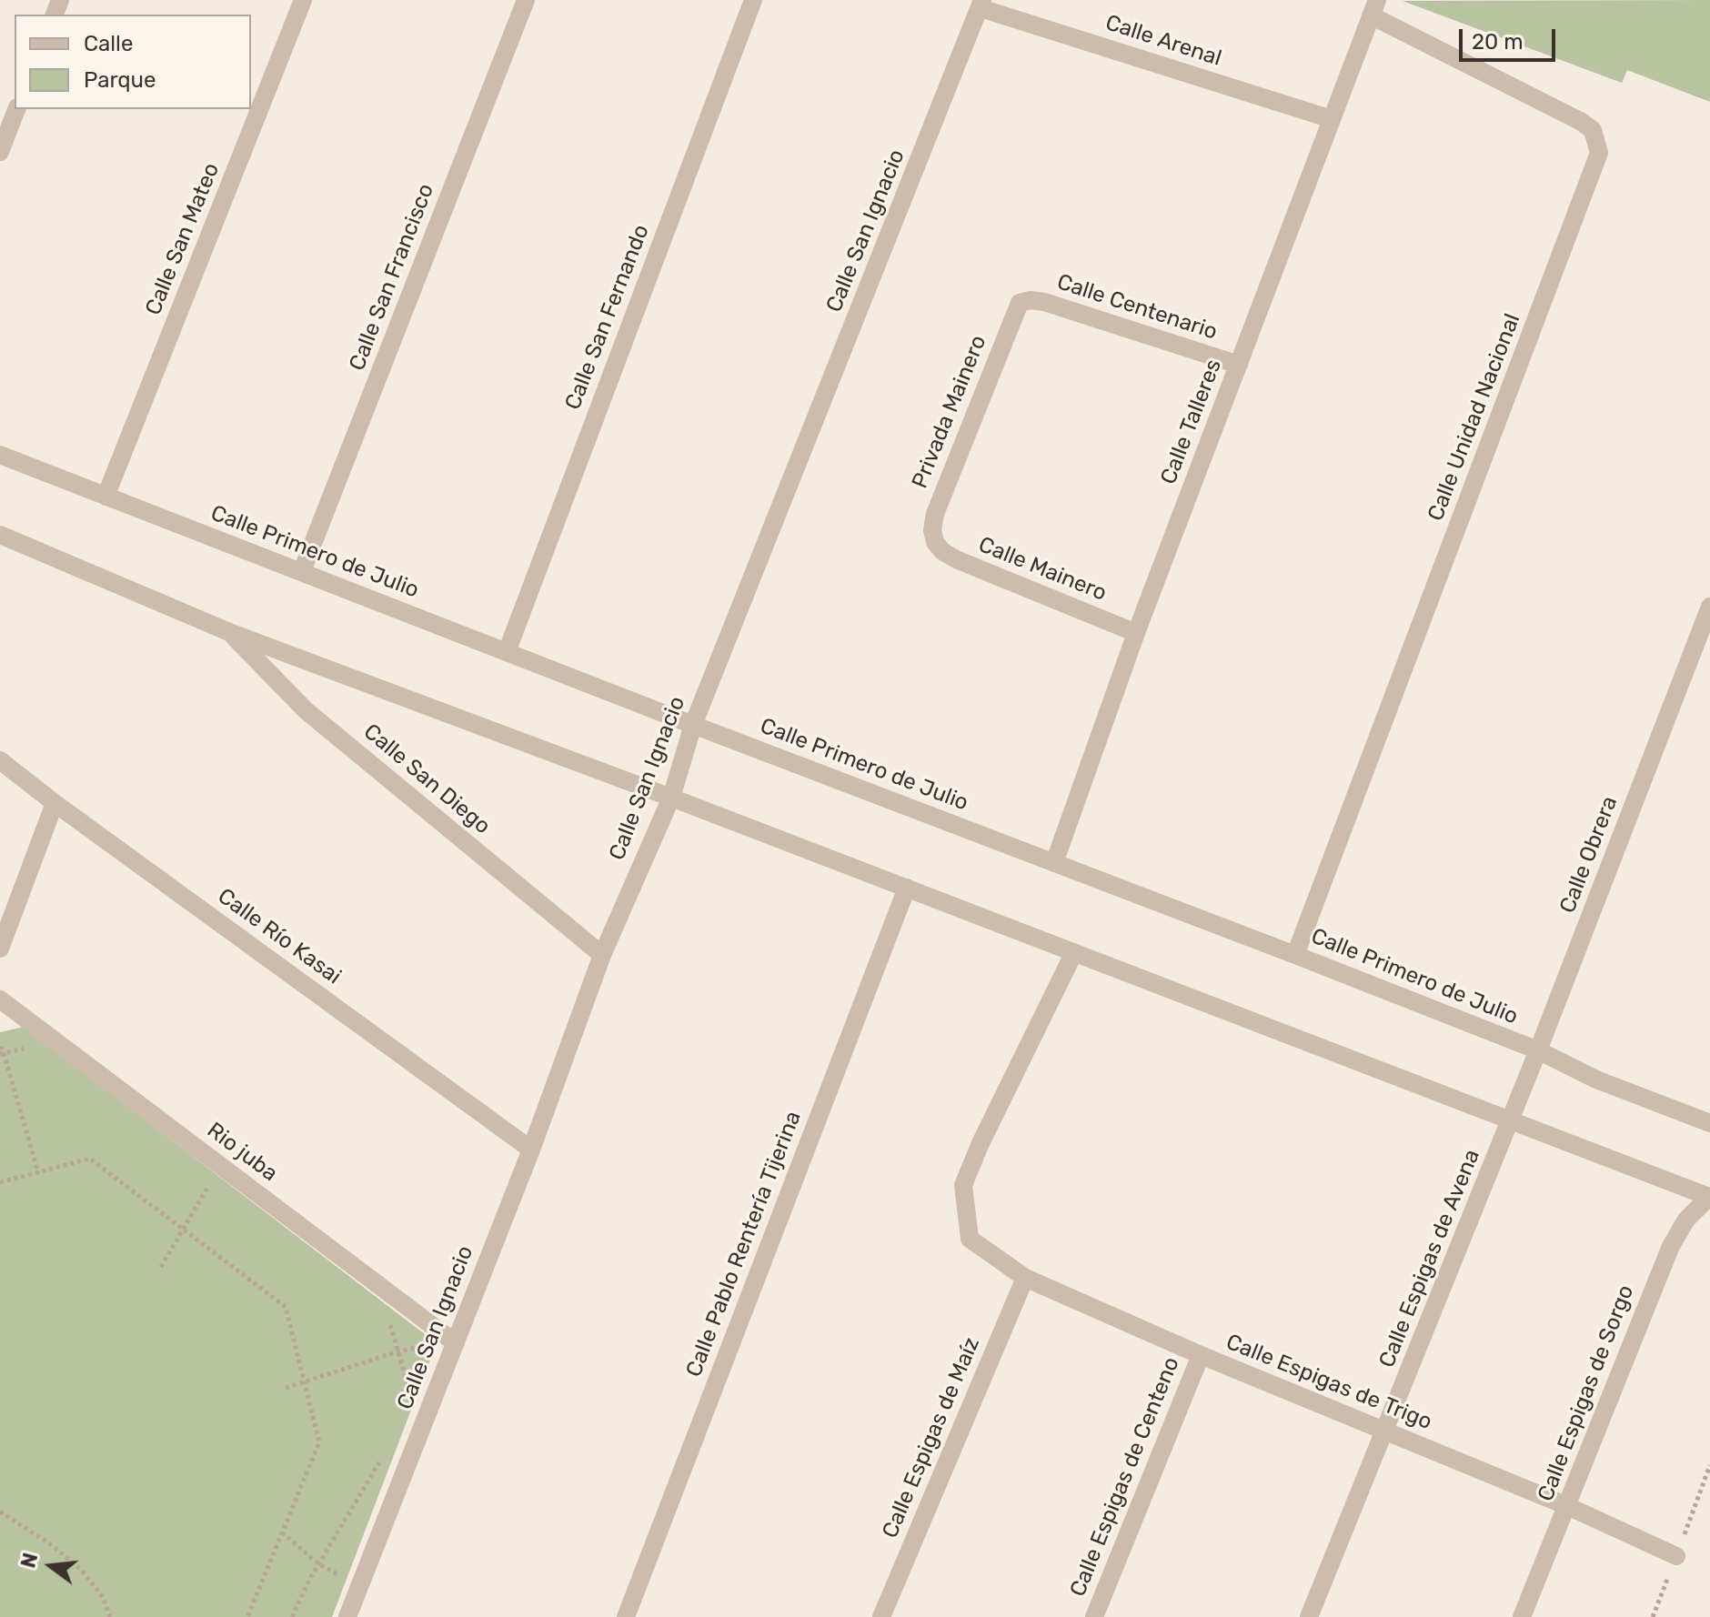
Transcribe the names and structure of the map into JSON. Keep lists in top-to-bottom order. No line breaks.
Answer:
{"streets":{"street":["Calle Arenal","Calle San Ignacio","Calle San Mateo","Calle San Francisco","Calle Centenario","Calle San Fernando","Privada Mainero","Calle Unidad Nacional","Calle Talleres","Calle Primero de Julio","Calle Mainero","Calle San Diego","Calle Obrera","Calle Río Kasai","Rio juba","Calle Pablo Rentería Tijerina","Calle Espigas de Avena","Calle Espigas de Trigo","Calle Espigas de Sorgo","Calle Espigas de Maíz","Calle Espigas de Centeno"]},"crossings":[["Calle Arenal","Calle San Ignacio"],["Calle Arenal","Calle Talleres"],["Calle San Ignacio","Calle Primero de Julio"],["Calle San Ignacio","Calle San Diego"],["Calle San Ignacio","Calle Río Kasai"],["Calle San Ignacio","Rio juba"],["Calle San Mateo","Calle Primero de Julio"],["Calle San Francisco","Calle Primero de Julio"],["Calle Centenario","Privada Mainero"],["Calle Centenario","Calle Talleres"],["Calle San Fernando","Calle Primero de Julio"],["Privada Mainero","Calle Mainero"],["Calle Unidad Nacional","Calle Talleres"],["Calle Unidad Nacional","Calle Primero de Julio"],["Calle Talleres","Calle Primero de Julio"],["Calle Talleres","Calle Mainero"],["Calle Primero de Julio","Calle Obrera"],["Calle Obrera","Calle Espigas de Avena"],["Calle Espigas de Avena","Calle Espigas de Trigo"],["Calle Espigas de Trigo","Calle Espigas de Sorgo"],["Calle Espigas de Trigo","Calle Espigas de Maíz"],["Calle Espigas de Trigo","Calle Espigas de Centeno"]],"legend":["Calle","Parque"],"scale_bar":"20 m","north":"left"}
